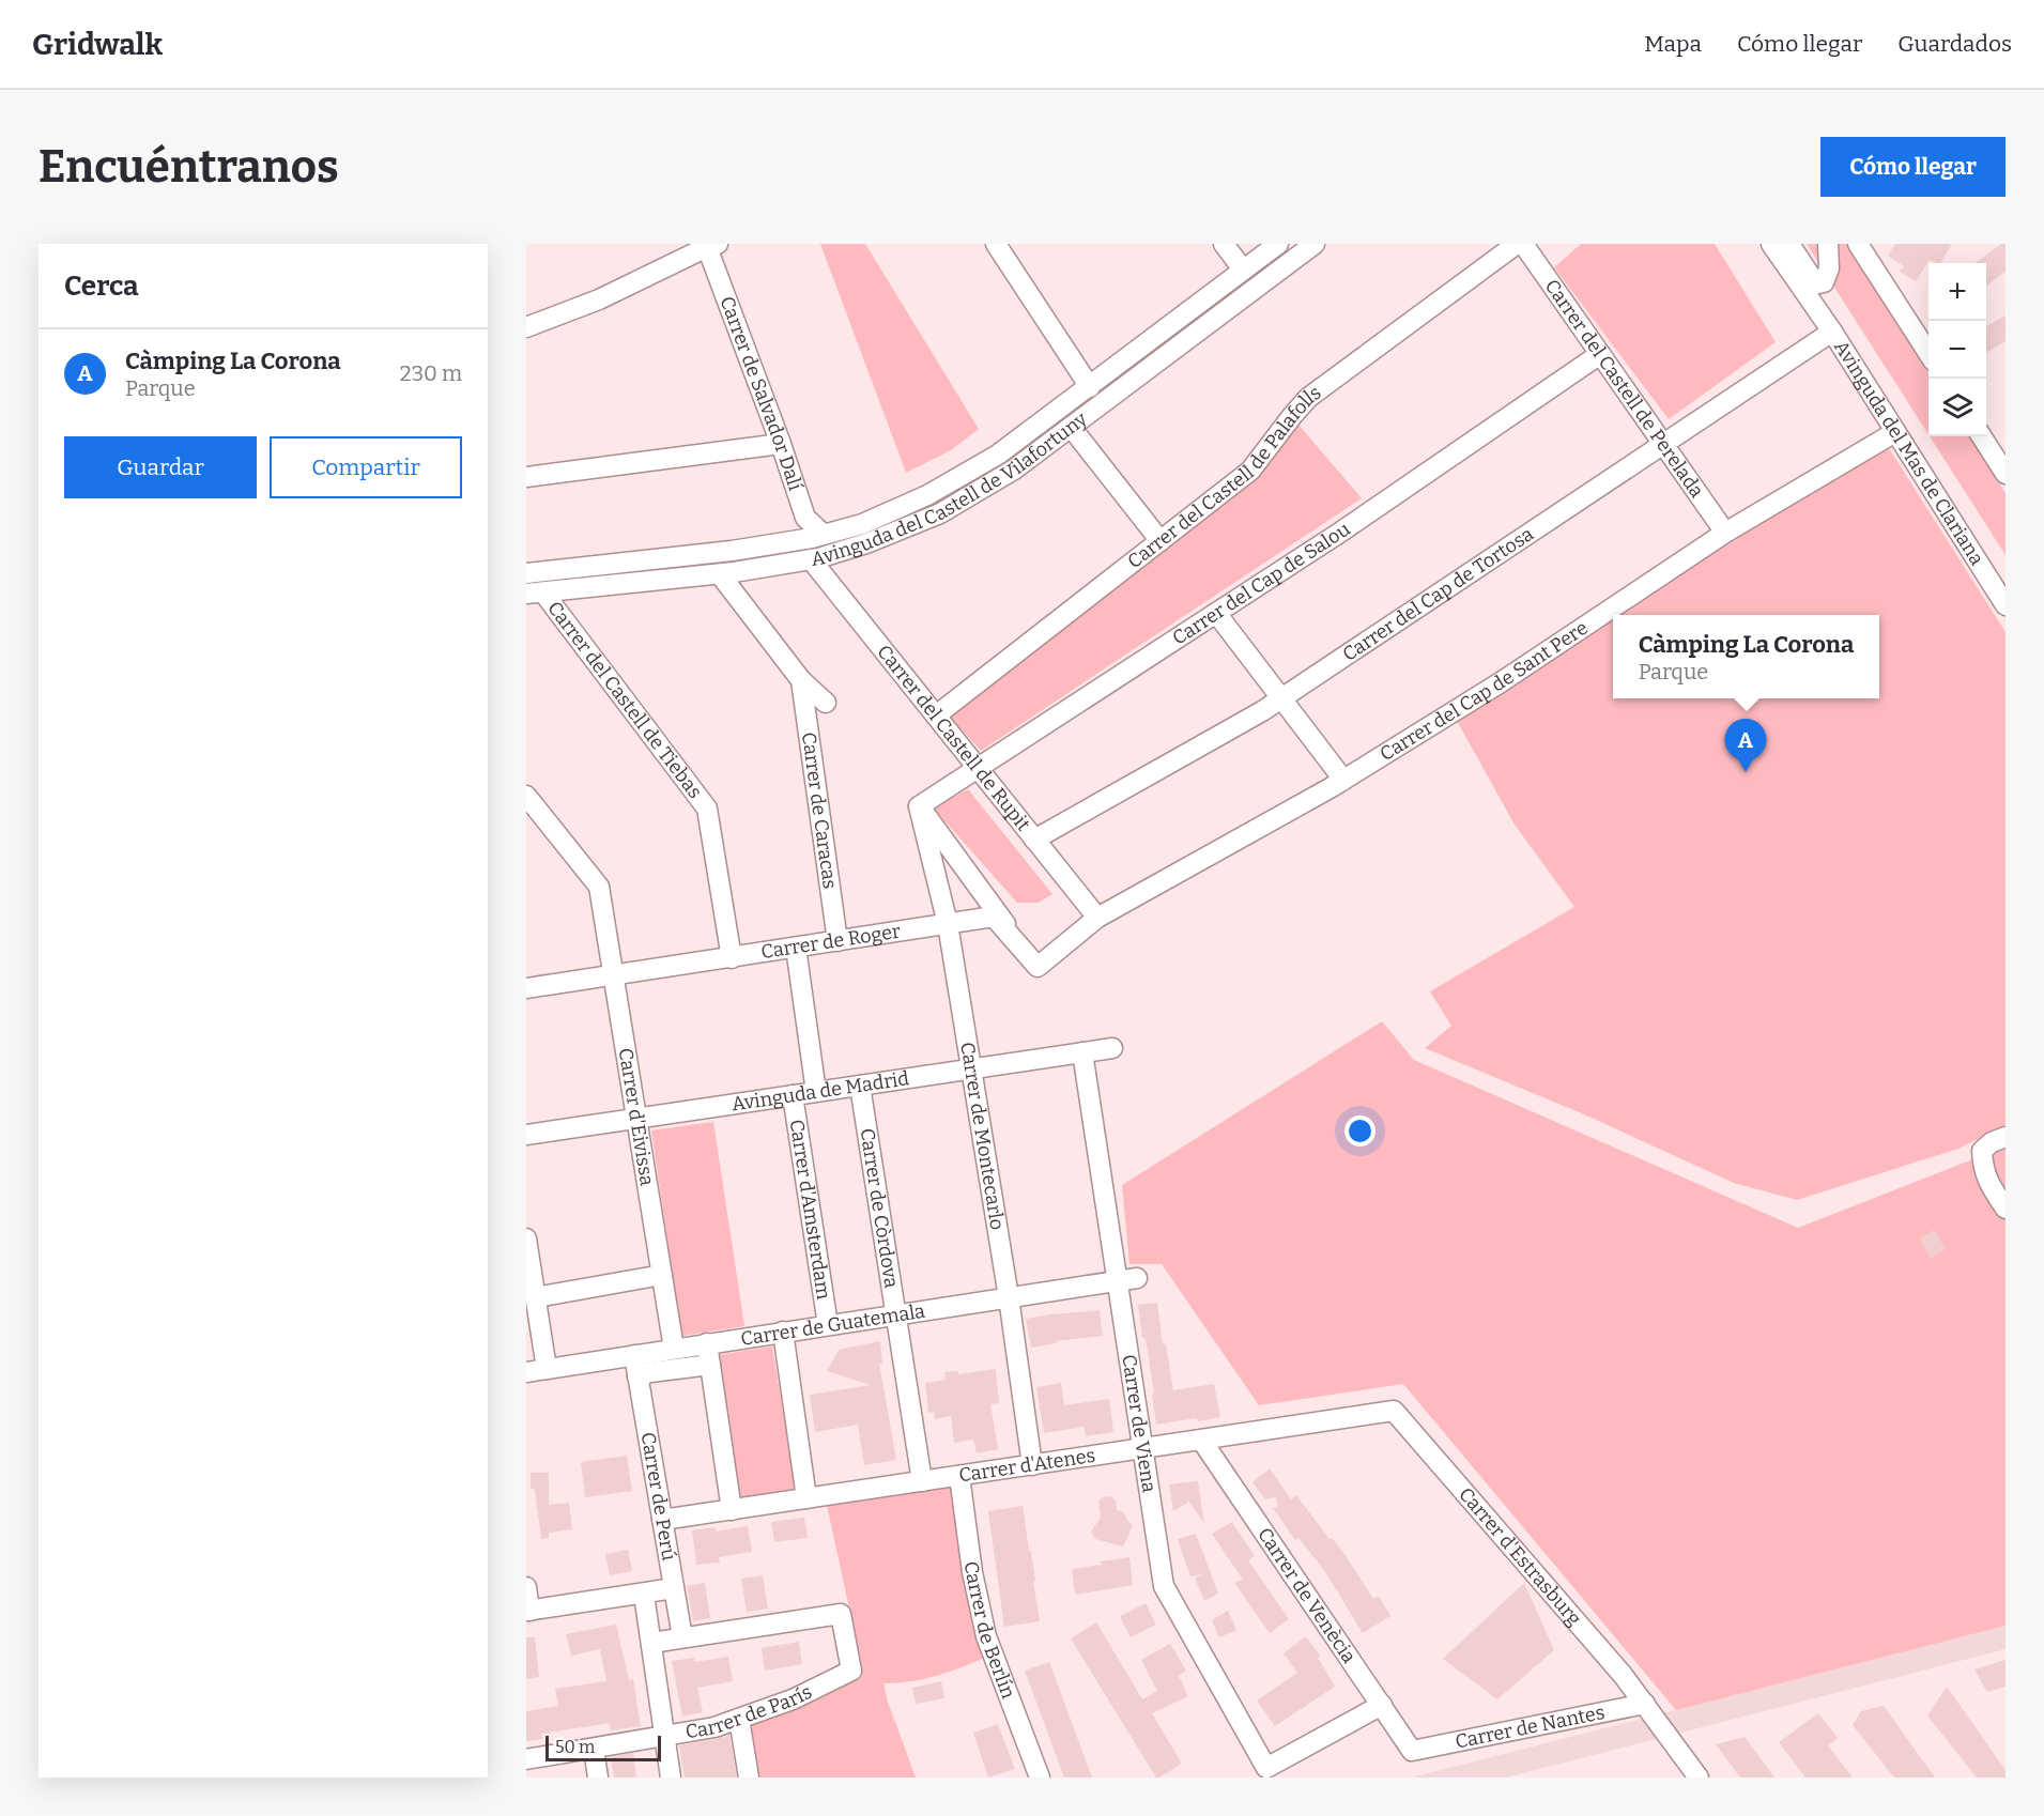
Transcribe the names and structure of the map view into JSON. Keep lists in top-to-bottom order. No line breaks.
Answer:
{"streets":{"street":["Carrer del Castell de Perelada","Carrer de Salvador Dalí","Avinguda del Mas de Clariana","Carrer del Castell de Palafolls","Avinguda del Castell de Vilafortuny","Carrer del Cap de Salou","Carrer del Cap de Tortosa","Carrer del Cap de Sant Pere","Carrer del Castell de Tiebas","Carrer del Castell de Rupit","Carrer de Caracas","Carrer de Roger","Avinguda de Madrid","Carrer d'Eivissa","Carrer de Montecarlo","Carrer de Còrdova","Carrer d'Amsterdam","Carrer de Guatemala","Carrer de Viena","Carrer d'Atenes","Carrer de Perú","Carrer d'Estrasburg","Carrer de Venècia","Carrer de Berlín","Carrer de París","Carrer de Nantes"]},"crossings":[["Carrer del Castell de Perelada","Carrer del Cap de Salou"],["Carrer del Castell de Perelada","Carrer del Cap de Tortosa"],["Carrer del Castell de Perelada","Carrer del Cap de Sant Pere"],["Carrer de Salvador Dalí","Avinguda del Castell de Vilafortuny"],["Avinguda del Mas de Clariana","Carrer del Cap de Tortosa"],["Avinguda del Mas de Clariana","Carrer del Cap de Sant Pere"],["Carrer del Castell de Palafolls","Carrer del Castell de Rupit"],["Avinguda del Castell de Vilafortuny","Carrer del Castell de Tiebas"],["Avinguda del Castell de Vilafortuny","Carrer del Castell de Rupit"],["Carrer del Cap de Salou","Carrer del Castell de Rupit"],["Carrer del Cap de Salou","Carrer de Montecarlo"],["Carrer del Cap de Tortosa","Carrer del Castell de Rupit"],["Carrer del Cap de Sant Pere","Carrer del Castell de Rupit"],["Carrer del Castell de Tiebas","Carrer de Roger"],["Carrer de Caracas","Carrer de Roger"],["Carrer de Roger","Carrer d'Eivissa"],["Carrer de Roger","Carrer de Montecarlo"],["Avinguda de Madrid","Carrer d'Eivissa"],["Avinguda de Madrid","Carrer de Montecarlo"],["Avinguda de Madrid","Carrer de Còrdova"],["Avinguda de Madrid","Carrer d'Amsterdam"],["Avinguda de Madrid","Carrer de Viena"],["Carrer d'Eivissa","Carrer de Guatemala"],["Carrer de Montecarlo","Carrer de Guatemala"],["Carrer de Montecarlo","Carrer d'Atenes"],["Carrer de Còrdova","Carrer de Guatemala"],["Carrer de Còrdova","Carrer d'Atenes"],["Carrer d'Amsterdam","Carrer de Guatemala"],["Carrer de Guatemala","Carrer de Viena"],["Carrer de Guatemala","Carrer de Perú"],["Carrer de Viena","Carrer d'Atenes"],["Carrer de Viena","Carrer de Venècia"],["Carrer d'Atenes","Carrer de Perú"],["Carrer d'Atenes","Carrer d'Estrasburg"],["Carrer d'Atenes","Carrer de Venècia"],["Carrer d'Atenes","Carrer de Berlín"],["Carrer de Perú","Carrer de París"],["Carrer d'Estrasburg","Carrer de Nantes"],["Carrer de Venècia","Carrer de Nantes"]],"scale_bar":"50 m","page":{"header":"Gridwalk","nav":["Mapa","Cómo llegar","Guardados"],"buttons":["Cómo llegar",["Guardar","Compartir"]],"title":"Encuéntranos","heading":"Cerca","map_buttons":["+","−"],"list":[{"mark":"A","name":"Càmping La Corona","note":"Parque","value":"230 m"}],"popup":["Càmping La Corona","Parque"],"pins":"A","scale":"50 m"}}
